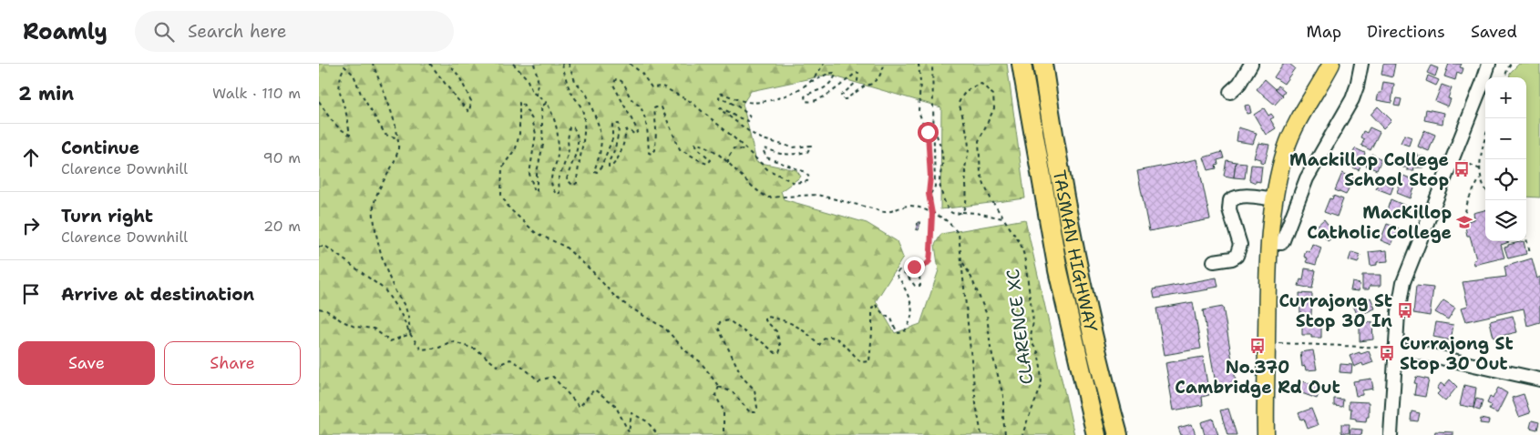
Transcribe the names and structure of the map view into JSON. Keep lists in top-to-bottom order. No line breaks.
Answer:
{"streets":{"highway":["TASMAN HIGHWAY"],"path":["CLARENCE XC"]},"places":{"bus stop":["Mackillop College School Stop","Currajong St Stop 30 In","No.370 Cambridge Rd Out","Currajong St Stop 30 Out"],"school or university":["MacKillop Catholic College"]},"page":{"header":"Roamly","search":"Search here","nav":["Map","Directions","Saved"],"heading":["2 min","Walk · 110 m"],"map_buttons":["+","−"],"list":[["Continue","Clarence Downhill","90 m"],["Turn right","Clarence Downhill","20 m"],"Arrive at destination"],"buttons":["Save","Share"]}}
